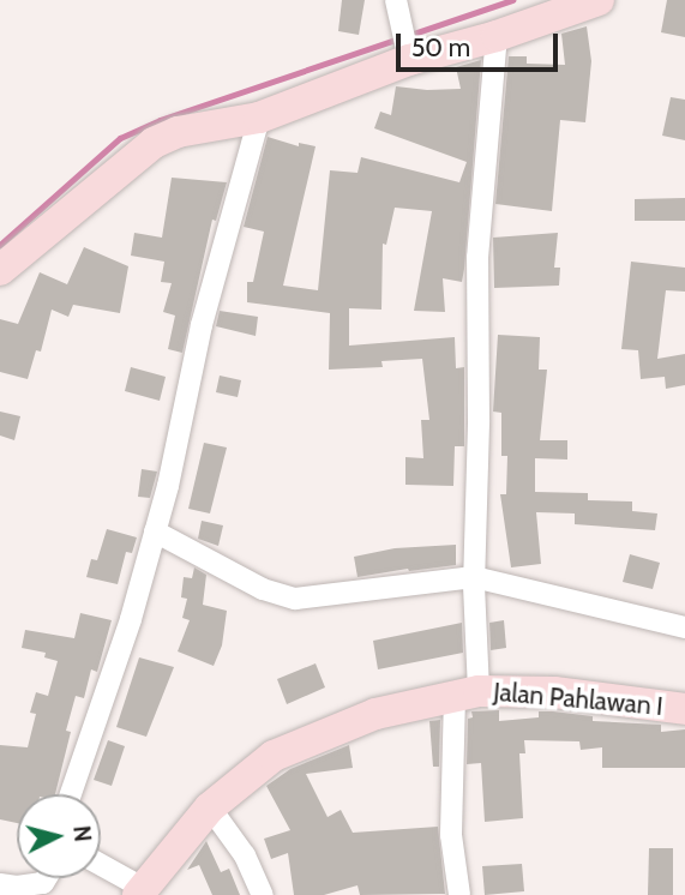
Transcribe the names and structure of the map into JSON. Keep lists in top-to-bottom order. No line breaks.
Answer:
{"streets":{"street":["Jalan Pahlawan I"]},"scale_bar":"50 m","north":"right"}
